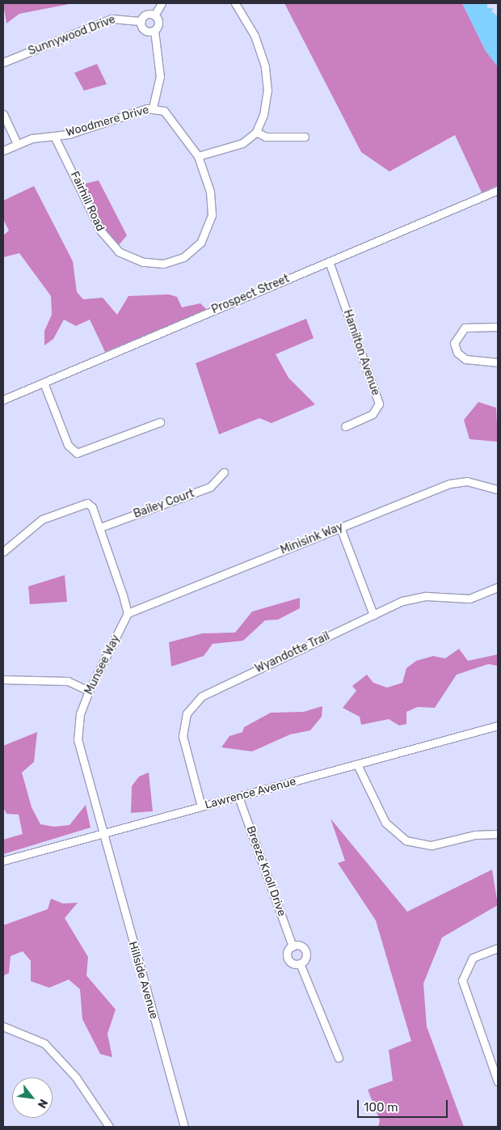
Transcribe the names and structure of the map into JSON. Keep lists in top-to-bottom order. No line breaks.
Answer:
{"streets":{"street":["Sunnywood Drive","Woodmere Drive","Fairhill Road","Prospect Street","Hamilton Avenue","Bailey Court","Minisink Way","Wyandotte Trail","Munsee Way","Lawrence Avenue","Breeze Knoll Drive","Hillside Avenue"]},"crossings":[["Woodmere Drive","Fairhill Road"],["Prospect Street","Hamilton Avenue"],["Minisink Way","Munsee Way"],["Wyandotte Trail","Lawrence Avenue"],["Munsee Way","Lawrence Avenue"],["Munsee Way","Hillside Avenue"],["Lawrence Avenue","Breeze Knoll Drive"],["Lawrence Avenue","Hillside Avenue"]],"scale_bar":"100 m","north":"bottom right"}
